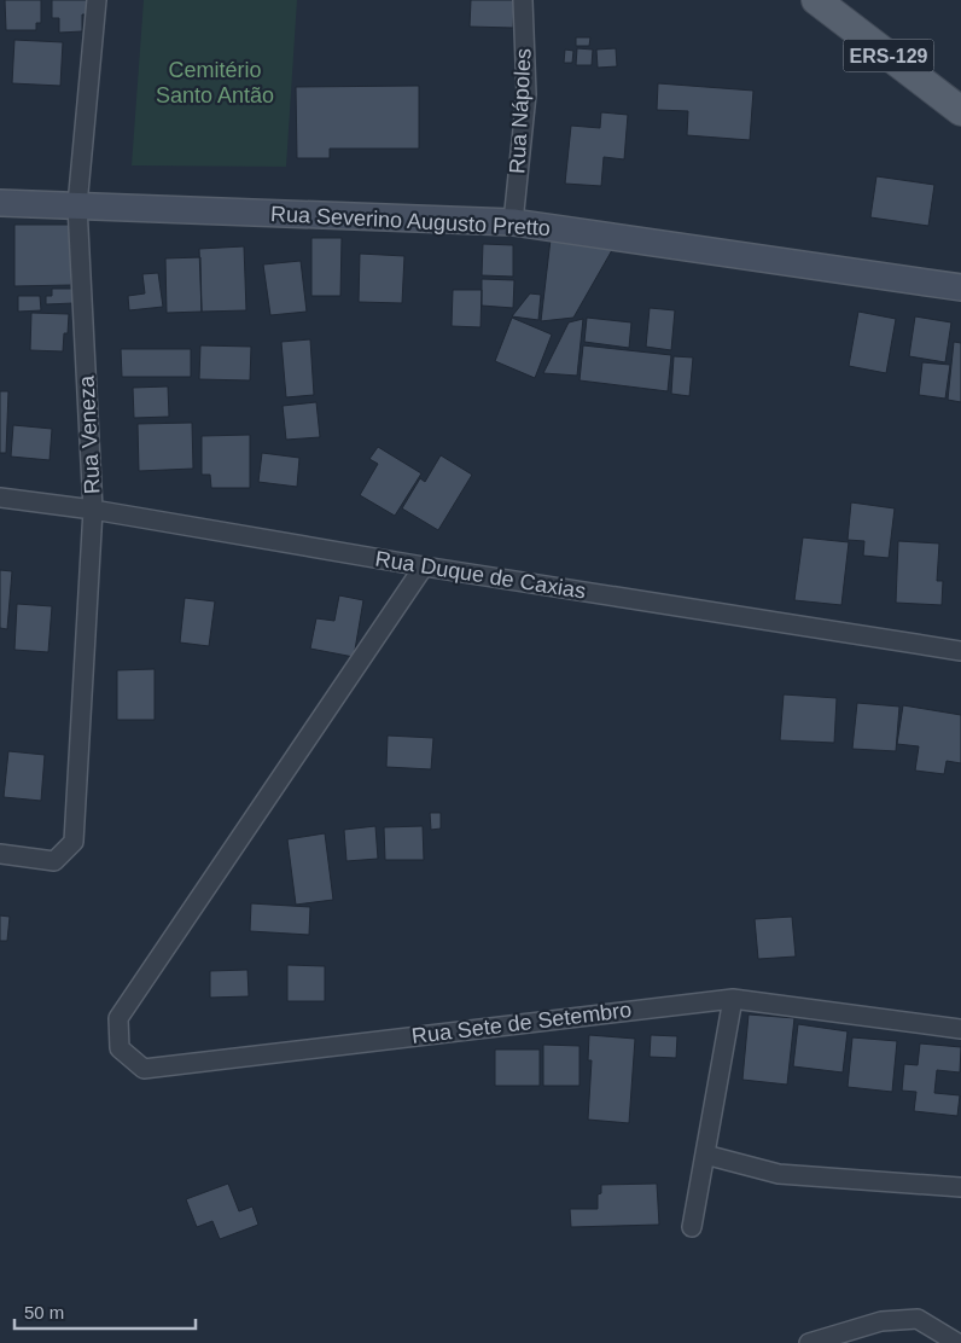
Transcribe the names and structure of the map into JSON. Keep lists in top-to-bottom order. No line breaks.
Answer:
{"streets":{"main road":["ERS-129"],"street":["Rua Nápoles","Rua Severino Augusto Pretto","Rua Veneza","Rua Duque de Caxias","Rua Sete de Setembro"]},"crossings":[["Rua Nápoles","Rua Severino Augusto Pretto"],["Rua Severino Augusto Pretto","Rua Veneza"],["Rua Veneza","Rua Duque de Caxias"],["Rua Duque de Caxias","Rua Sete de Setembro"]],"parks":["Cemitério Santo Antão"],"scale_bar":"50 m"}
